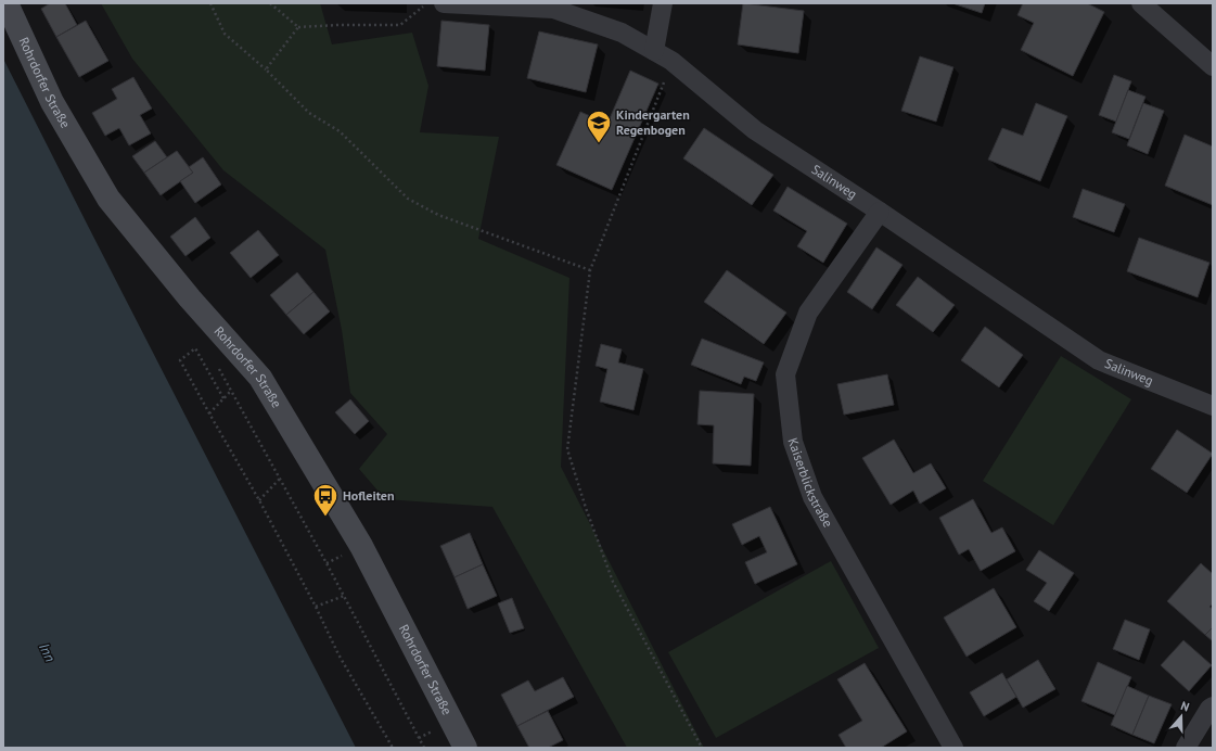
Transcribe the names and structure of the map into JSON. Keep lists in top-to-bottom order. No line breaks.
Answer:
{"streets":{"main road":["Rohrdorfer Straße"],"street":["Salinweg","Kaiserblickstraße"]},"crossings":[["Salinweg","Kaiserblickstraße"]],"water":["Inn"],"places":{"school or university":["Kindergarten Regenbogen"],"bus stop":["Hofleiten"]},"north":"top"}
